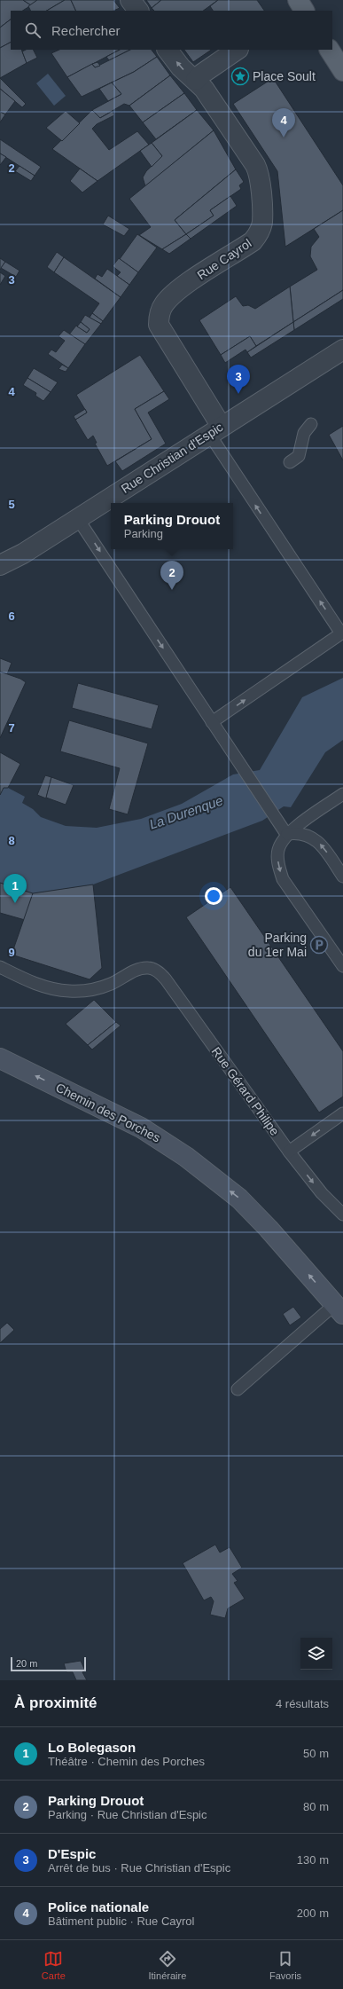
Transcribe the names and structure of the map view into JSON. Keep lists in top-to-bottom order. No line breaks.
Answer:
{"streets":{"street":["Rue Cayrol","Rue Christian d'Espic","Chemin des Porches"],"lane":["Rue Gérard Philipe"]},"crossings":[["Rue Cayrol","Rue Christian d'Espic"]],"one_way":["Chemin des Porches"],"water":["La Durenque"],"places":{"place":["Place Soult"],"parking":["Parking du 1er Mai"]},"scale_bar":"20 m","page":{"search":"Rechercher","pins":["4","3","2","1"],"popup":["Parking Drouot","Parking"],"scale":"20 m","heading":["À proximité","4 résultats"],"list":[{"mark":"1","name":"Lo Bolegason","note":"Théâtre · Chemin des Porches","value":"50 m"},{"mark":"2","name":"Parking Drouot","note":"Parking · Rue Christian d'Espic","value":"80 m"},{"mark":"3","name":"D'Espic","note":"Arrêt de bus · Rue Christian d'Espic","value":"130 m"},{"mark":"4","name":"Police nationale","note":"Bâtiment public · Rue Cayrol","value":"200 m"}],"nav":["Carte","Itinéraire","Favoris"]},"grid":{"rows":["2","3","4","5","6","7","8","9"]}}
